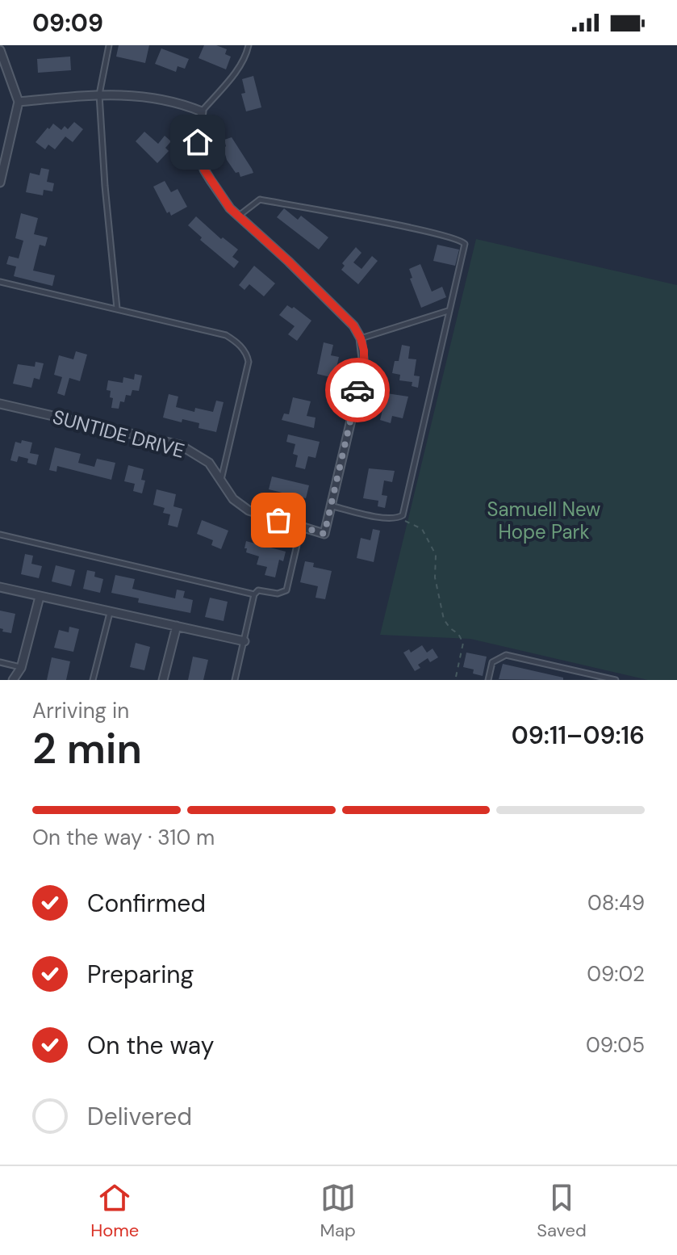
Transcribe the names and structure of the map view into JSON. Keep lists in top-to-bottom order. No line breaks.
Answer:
{"streets":{"street":["SUNTIDE DRIVE"]},"parks":["Samuell New Hope Park"],"page":{"status":"09:09","heading":["2 min","Arriving in","09:11–09:16"],"bar":"On the way · 310 m","list":[["Confirmed","08:49"],["Preparing","09:02"],["On the way","09:05"],"Delivered"],"tabs":["Home","Map","Saved"]}}
